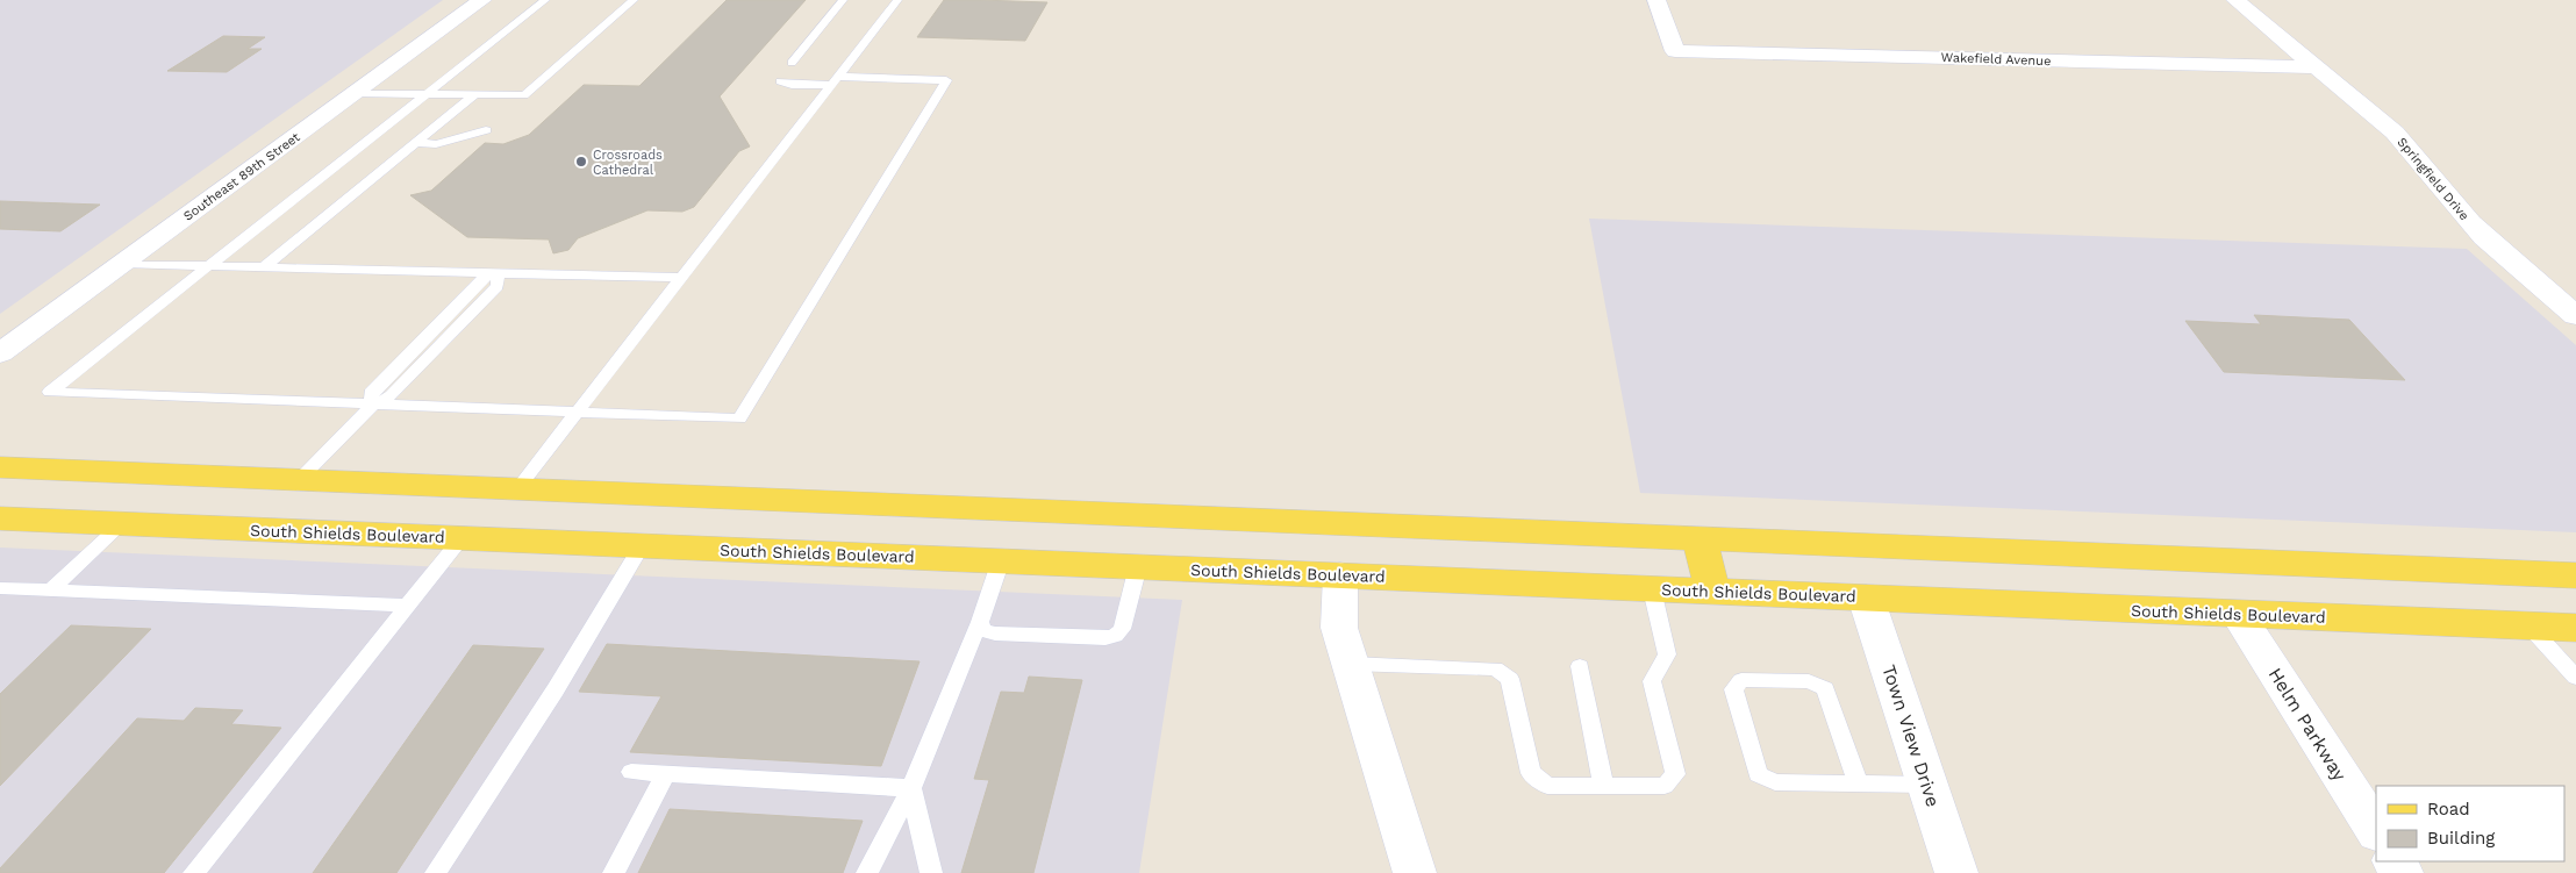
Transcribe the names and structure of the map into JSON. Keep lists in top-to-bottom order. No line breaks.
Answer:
{"streets":{"main road":["South Shields Boulevard"],"street":["Wakefield Avenue","Southeast 89th Street","Springfield Drive","Helm Parkway","Town View Drive"]},"crossings":[["Wakefield Avenue","Springfield Drive"],["South Shields Boulevard","Helm Parkway"],["South Shields Boulevard","Town View Drive"]],"places":["Crossroads Cathedral"],"legend":["Road","Building"]}
